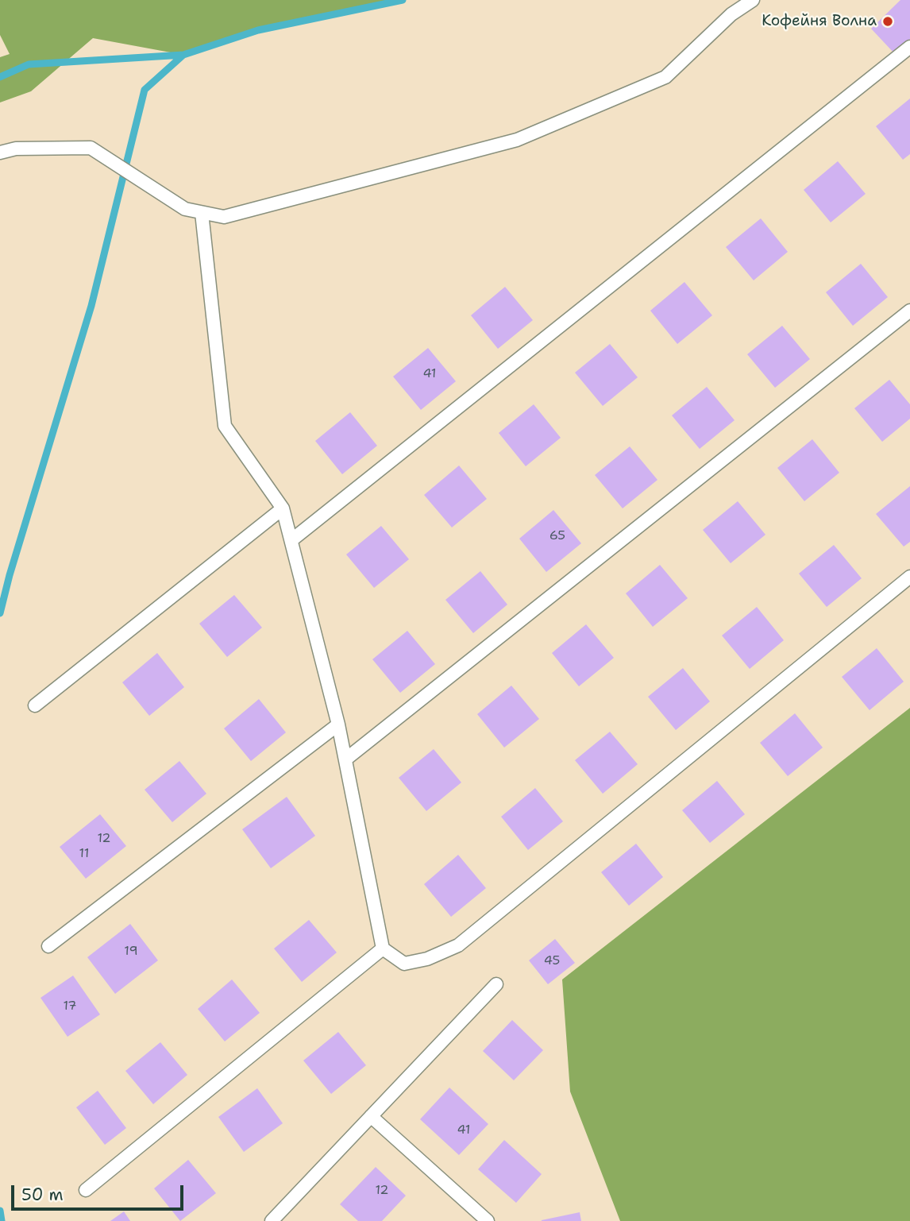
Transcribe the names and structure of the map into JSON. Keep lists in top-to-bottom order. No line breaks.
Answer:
{"places":["Кофейня Волна"],"house_numbers":["41","65","12","11","19","45","17","41","12"],"scale_bar":"50 m"}
